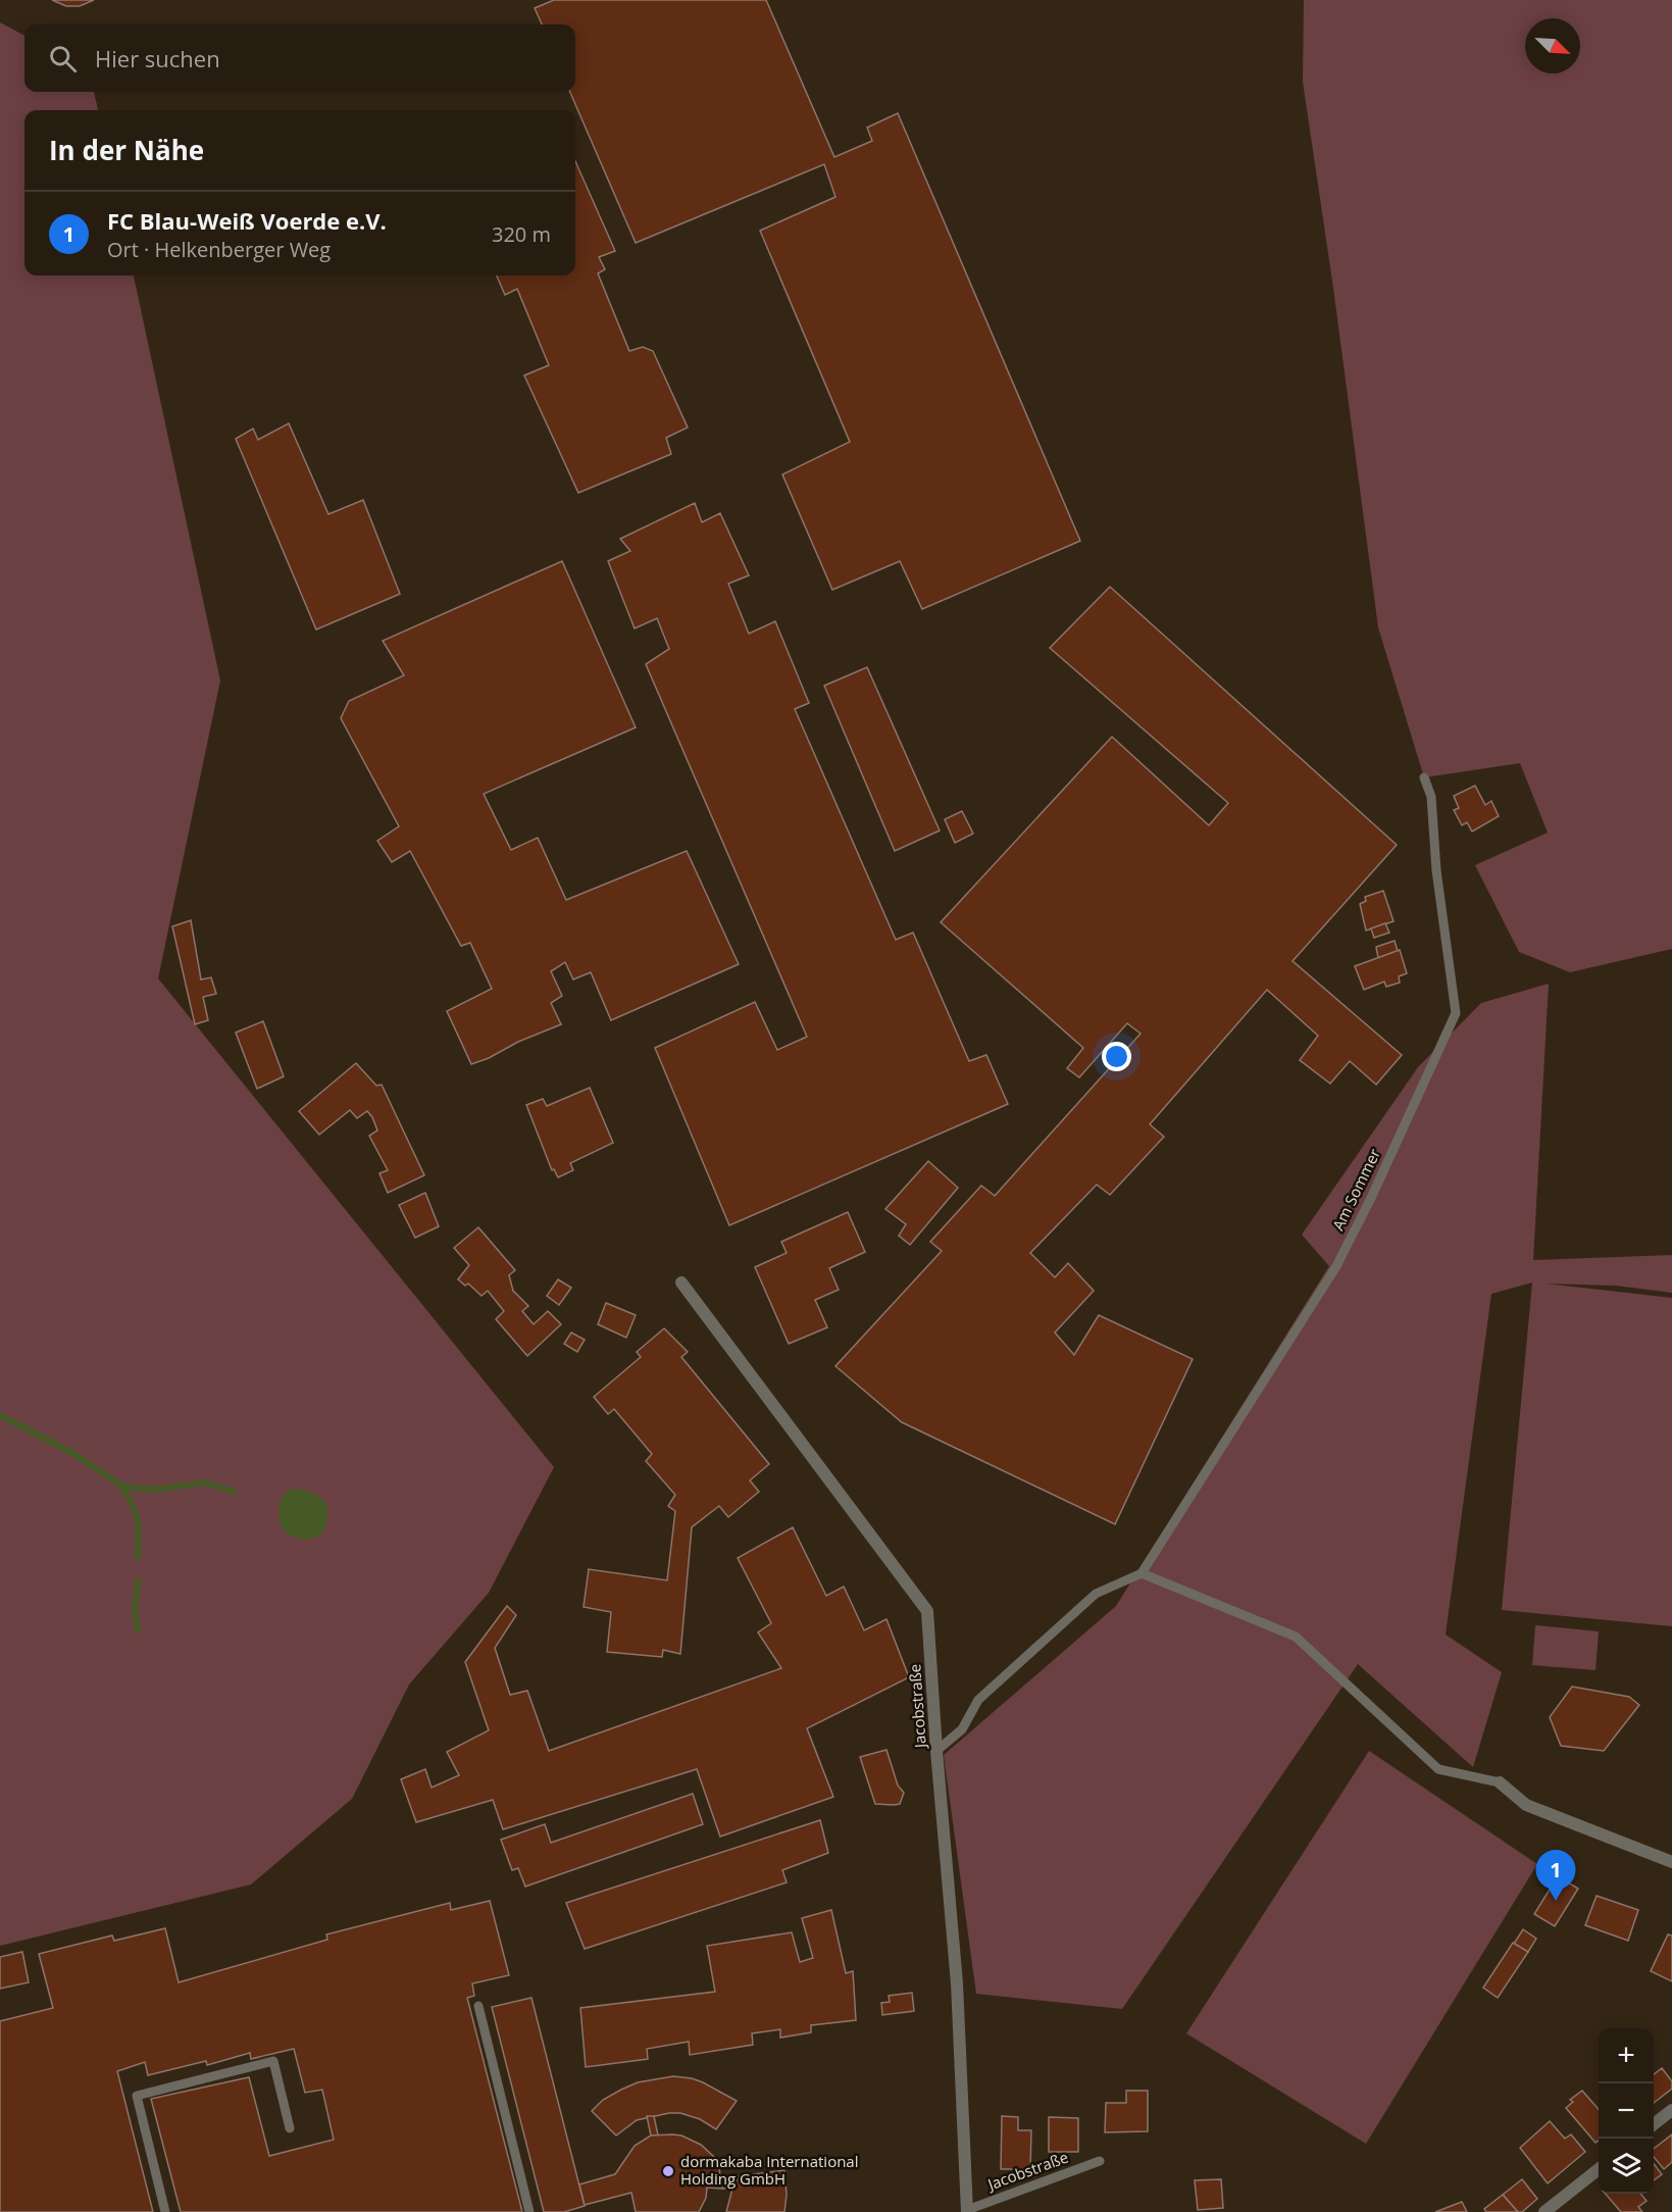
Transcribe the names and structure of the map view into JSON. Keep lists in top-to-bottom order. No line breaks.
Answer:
{"streets":{"street":["Jacobstraße"],"lane":["Am Sommer"]},"places":["dormakaba International Holding GmbH"],"north":"bottom right","page":{"search":"Hier suchen","heading":"In der Nähe","list":[{"mark":"1","name":"FC Blau-Weiß Voerde e.V.","note":"Ort · Helkenberger Weg","value":"320 m"}],"pins":"1","map_buttons":["+","−"]}}
